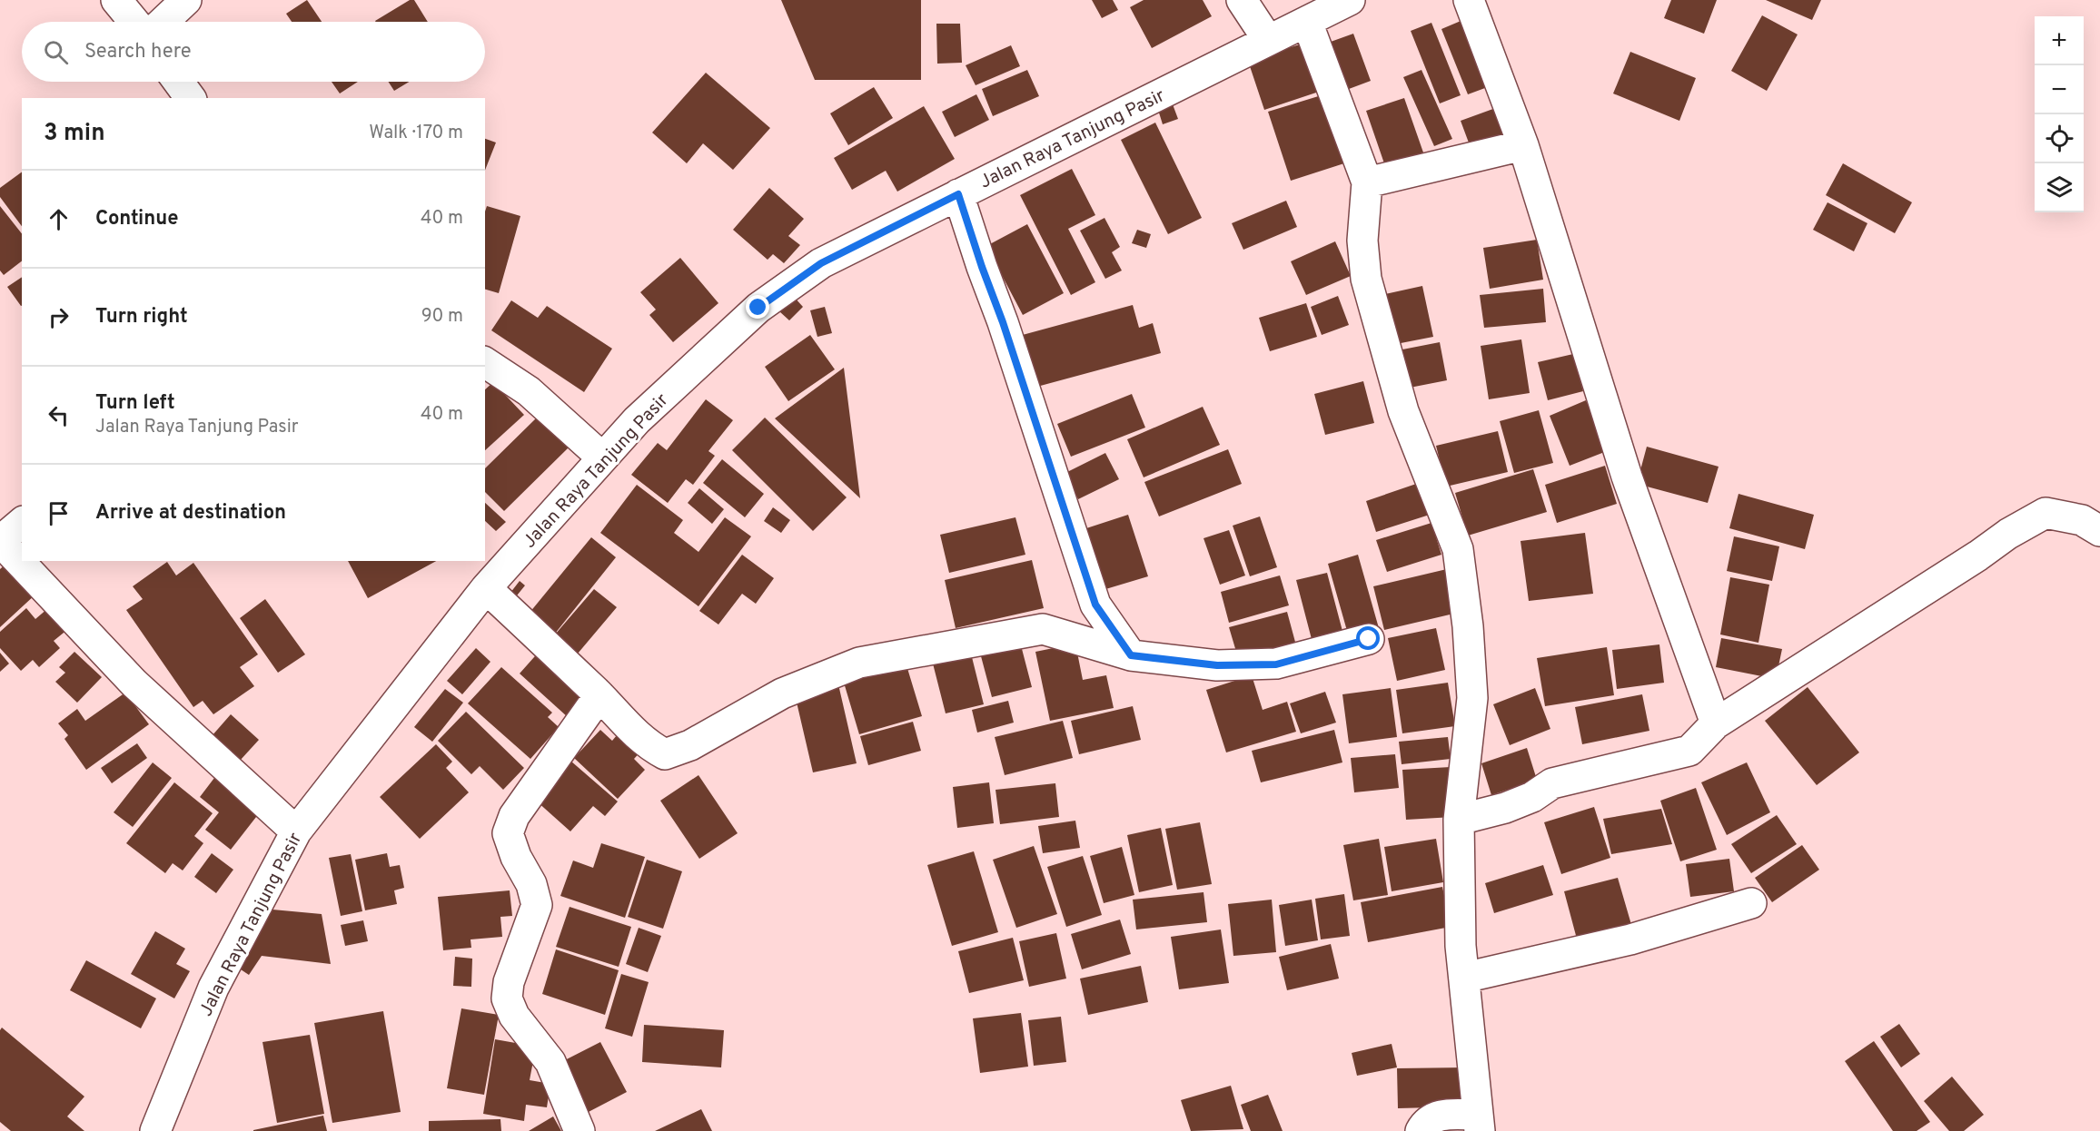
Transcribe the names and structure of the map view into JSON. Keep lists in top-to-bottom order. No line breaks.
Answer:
{"streets":{"street":["Jalan Raya Tanjung Pasir"]},"page":{"map_buttons":["+","−"],"search":"Search here","heading":["3 min","Walk · 170 m"],"list":[["Continue","40 m"],["Turn right","90 m"],["Turn left","Jalan Raya Tanjung Pasir","40 m"],"Arrive at destination"]}}
